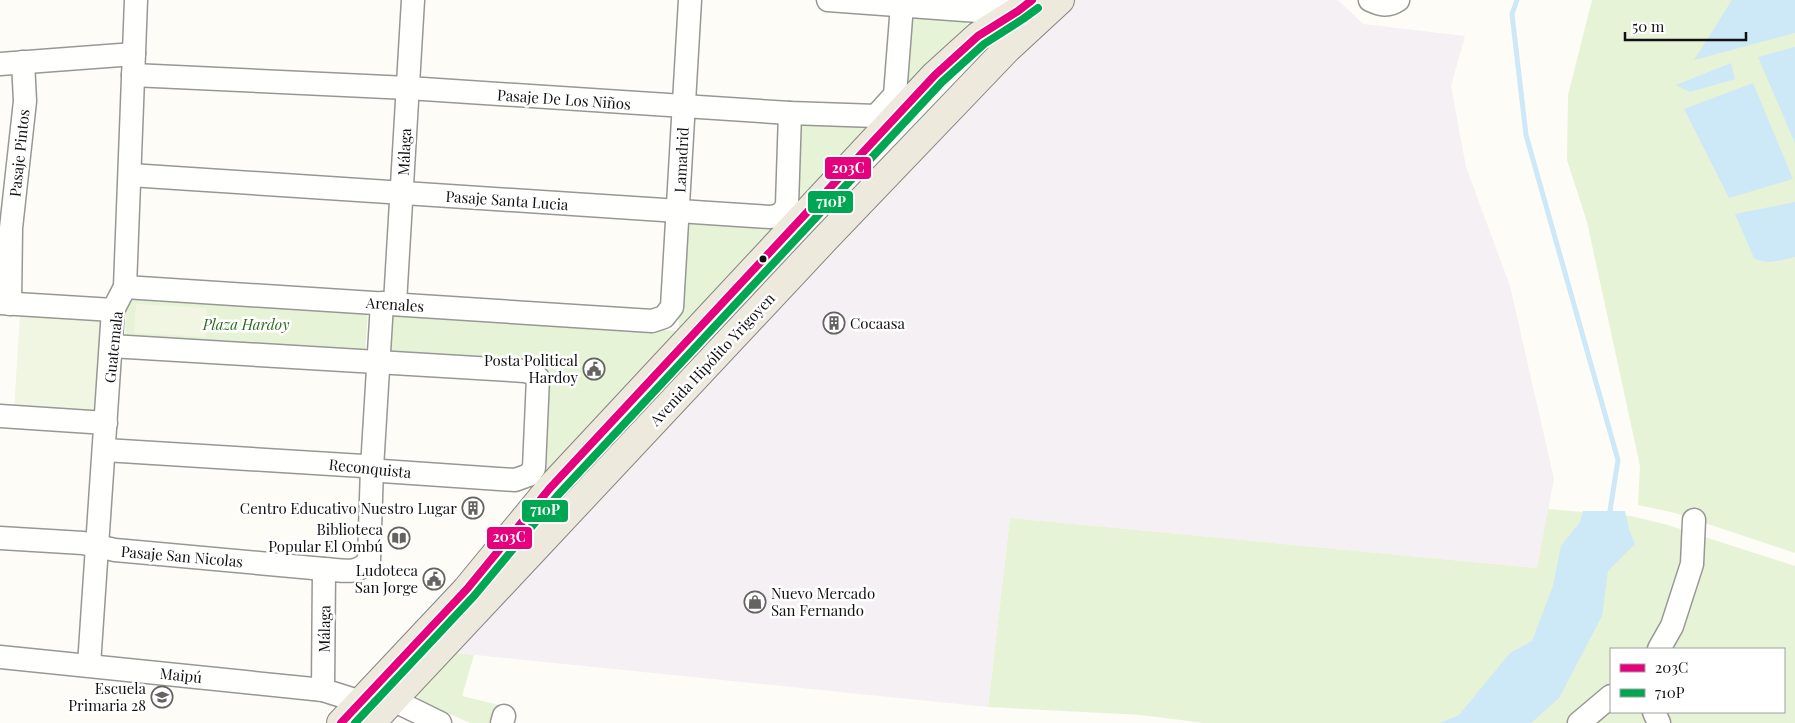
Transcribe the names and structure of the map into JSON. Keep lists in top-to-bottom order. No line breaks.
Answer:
{"streets":{"main road":["Avenida Hipólito Yrigoyen"],"street":["Pasaje De Los Niños","Málaga","Pasaje Pintos","Lamadrid","Pasaje Santa Lucia","Arenales","Guatemala","Reconquista","Pasaje San Nicolas","Maipú"]},"crossings":[["Pasaje De Los Niños","Málaga"],["Pasaje De Los Niños","Pasaje Pintos"],["Pasaje De Los Niños","Lamadrid"],["Pasaje De Los Niños","Pasaje Santa Lucia"],["Pasaje De Los Niños","Guatemala"],["Málaga","Pasaje Santa Lucia"],["Málaga","Arenales"],["Málaga","Reconquista"],["Málaga","Pasaje San Nicolas"],["Málaga","Maipú"],["Lamadrid","Pasaje Santa Lucia"],["Lamadrid","Arenales"],["Pasaje Santa Lucia","Guatemala"],["Arenales","Guatemala"],["Guatemala","Reconquista"],["Guatemala","Pasaje San Nicolas"],["Guatemala","Maipú"],["Avenida Hipólito Yrigoyen","Maipú"]],"parks":["Plaza Hardoy"],"places":{"building":["Cocaasa","Centro Educativo Nuestro Lugar"],"public building":["Posta Political Hardoy","Ludoteca San Jorge"],"library":["Biblioteca Popular El Ombú"],"shop":["Nuevo Mercado San Fernando"],"school or university":["Escuela Primaria 28"]},"lines":["transit line 203C","transit line 710P"],"legend":["203C","710P"],"scale_bar":"50 m"}
